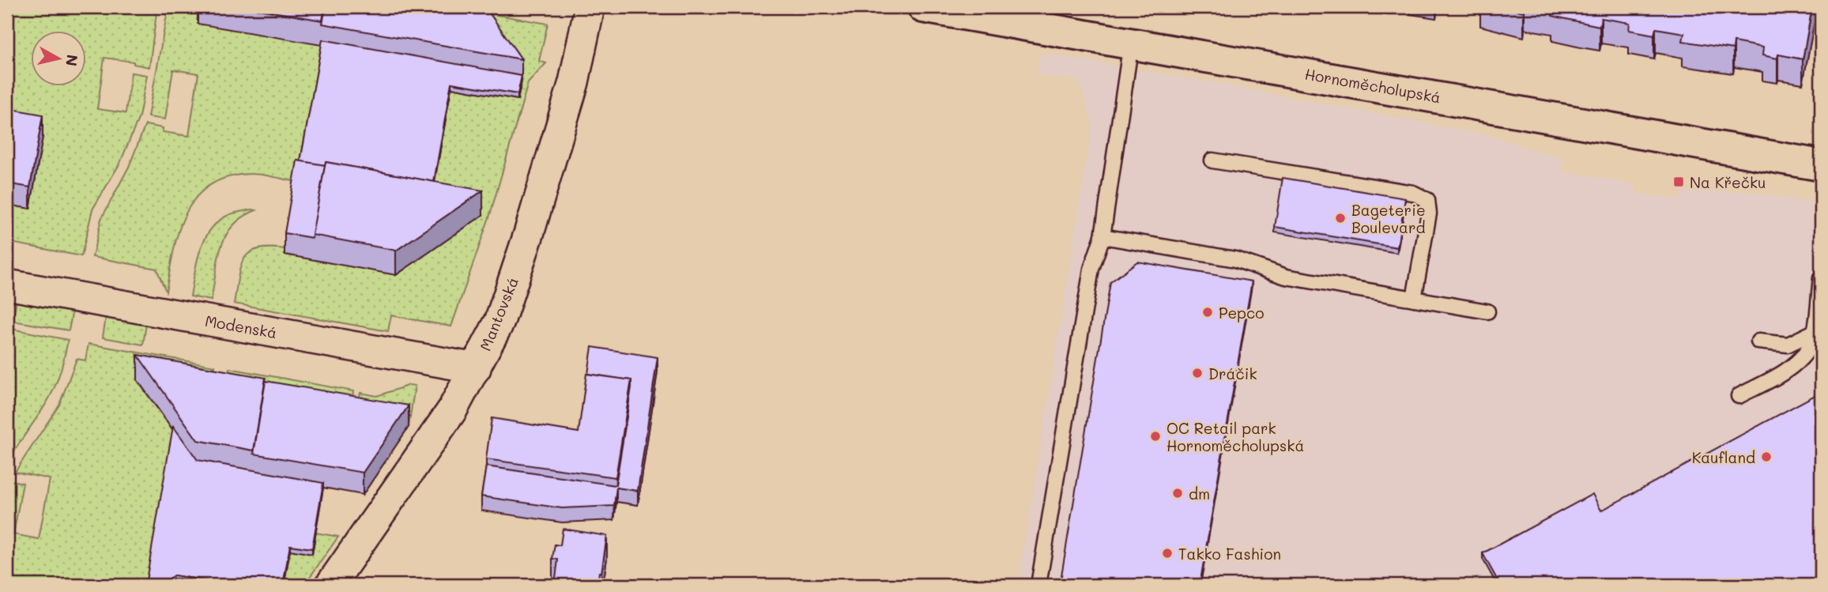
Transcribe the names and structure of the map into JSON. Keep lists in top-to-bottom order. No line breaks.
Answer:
{"streets":{"street":["Hornoměcholupská","Mantovská","Modenská"]},"crossings":[["Mantovská","Modenská"]],"places":{"transit":["Na Křečku"],"other":["Bageterie Boulevard","Pepco","Dráčik","OC Retail park Hornoměcholupská","Kaufland","dm","Takko Fashion"]},"north":"right"}
